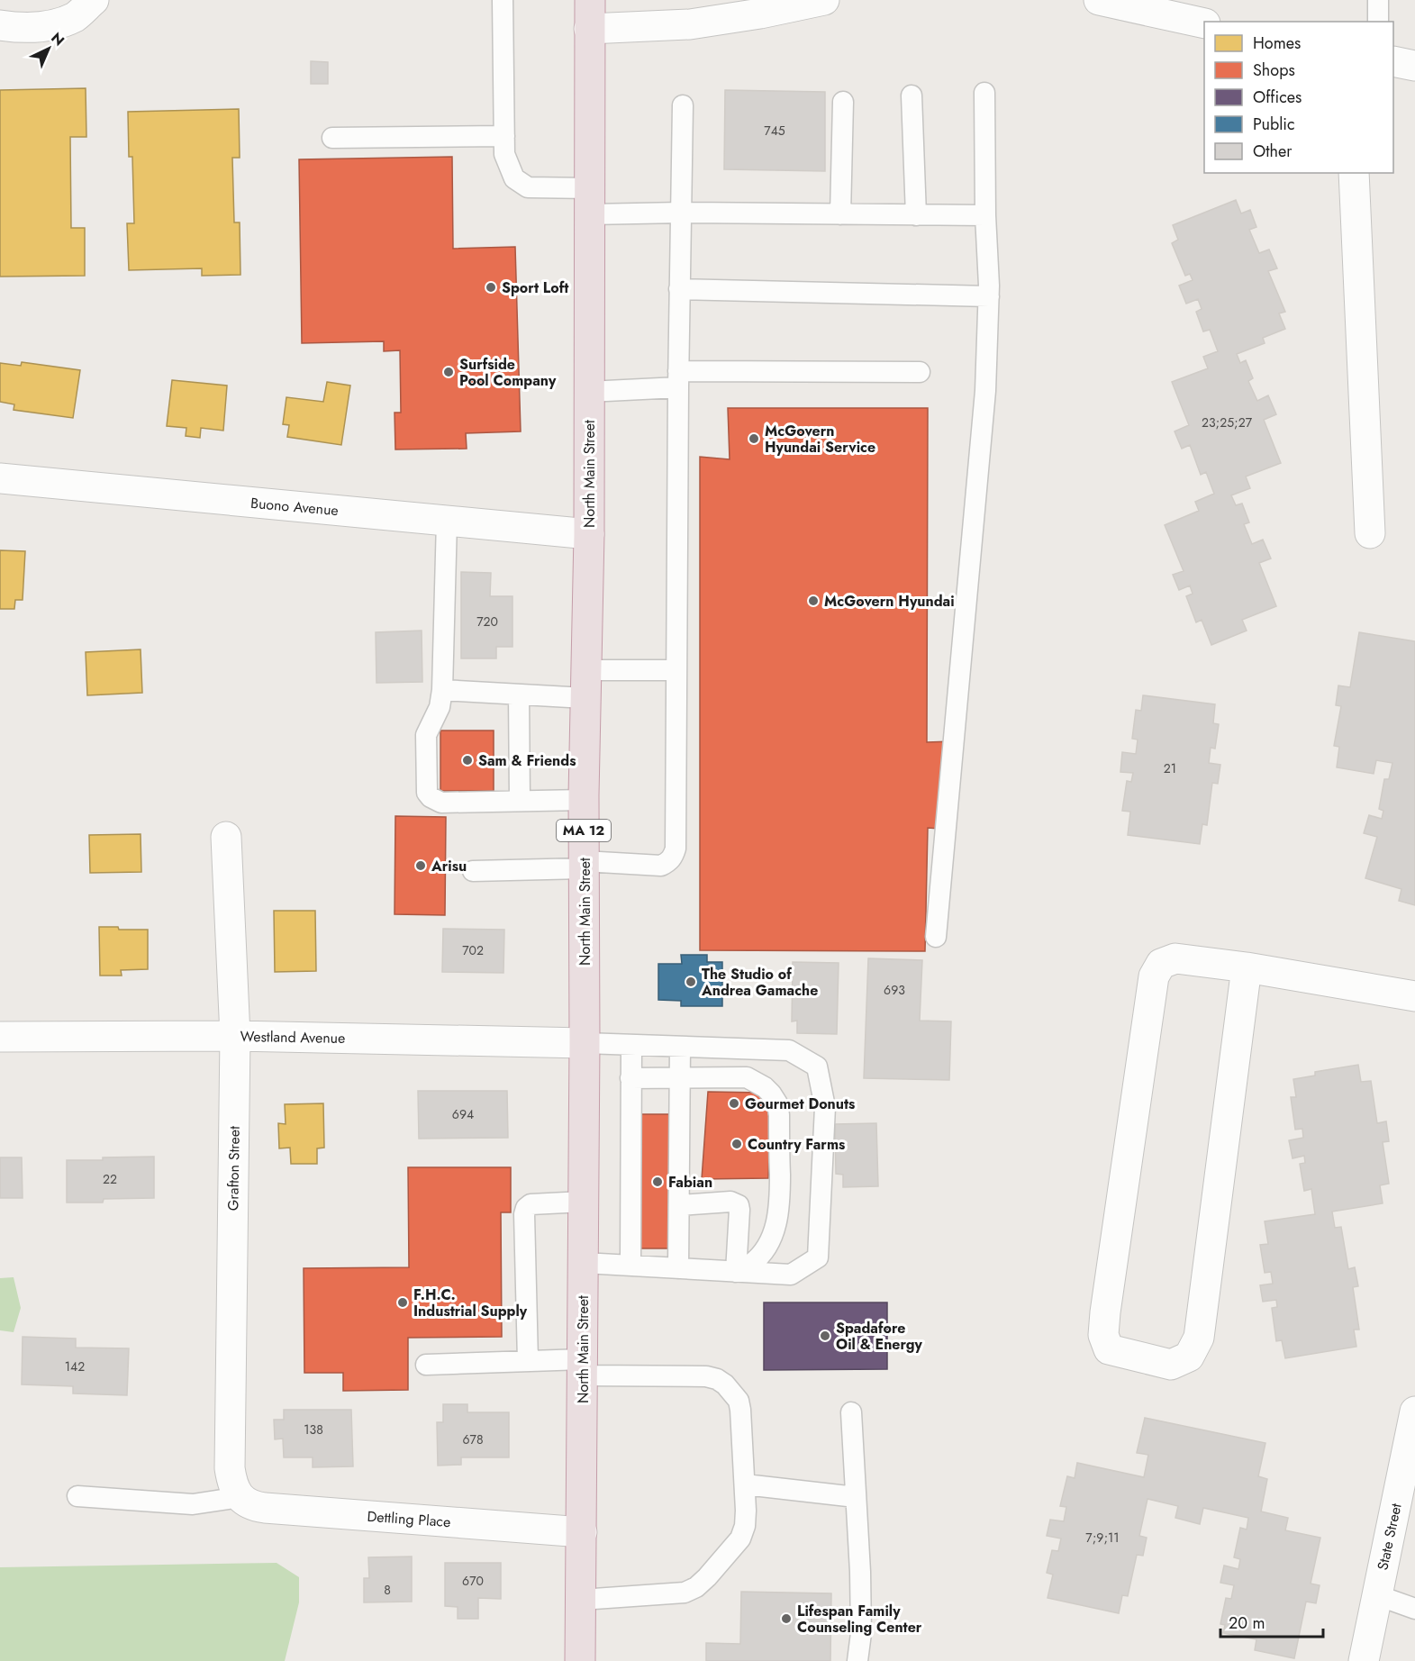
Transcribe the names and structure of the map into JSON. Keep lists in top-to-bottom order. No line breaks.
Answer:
{"streets":{"highway":["North Main Street","MA 12"],"street":["Buono Avenue","Westland Avenue","Grafton Street","Dettling Place","State Street"]},"crossings":[["North Main Street","Buono Avenue"],["North Main Street","Westland Avenue"],["North Main Street","Dettling Place"],["Westland Avenue","Grafton Street"],["Grafton Street","Dettling Place"]],"places":["Sport Loft","Surfside Pool Company","McGovern Hyundai Service","McGovern Hyundai","Sam & Friends","Arisu","The Studio of Andrea Gamache","Gourmet Donuts","Country Farms","Fabian","F.H.C. Industrial Supply","Spadafore Oil & Energy","Lifespan Family Counseling Center"],"house_numbers":["745","23;25;27","720","21","702","693","694","22","142","138","678","7;9;11","670","8"],"legend":["Homes","Shops","Offices","Public","Other"],"scale_bar":"20 m","north":"top right"}
